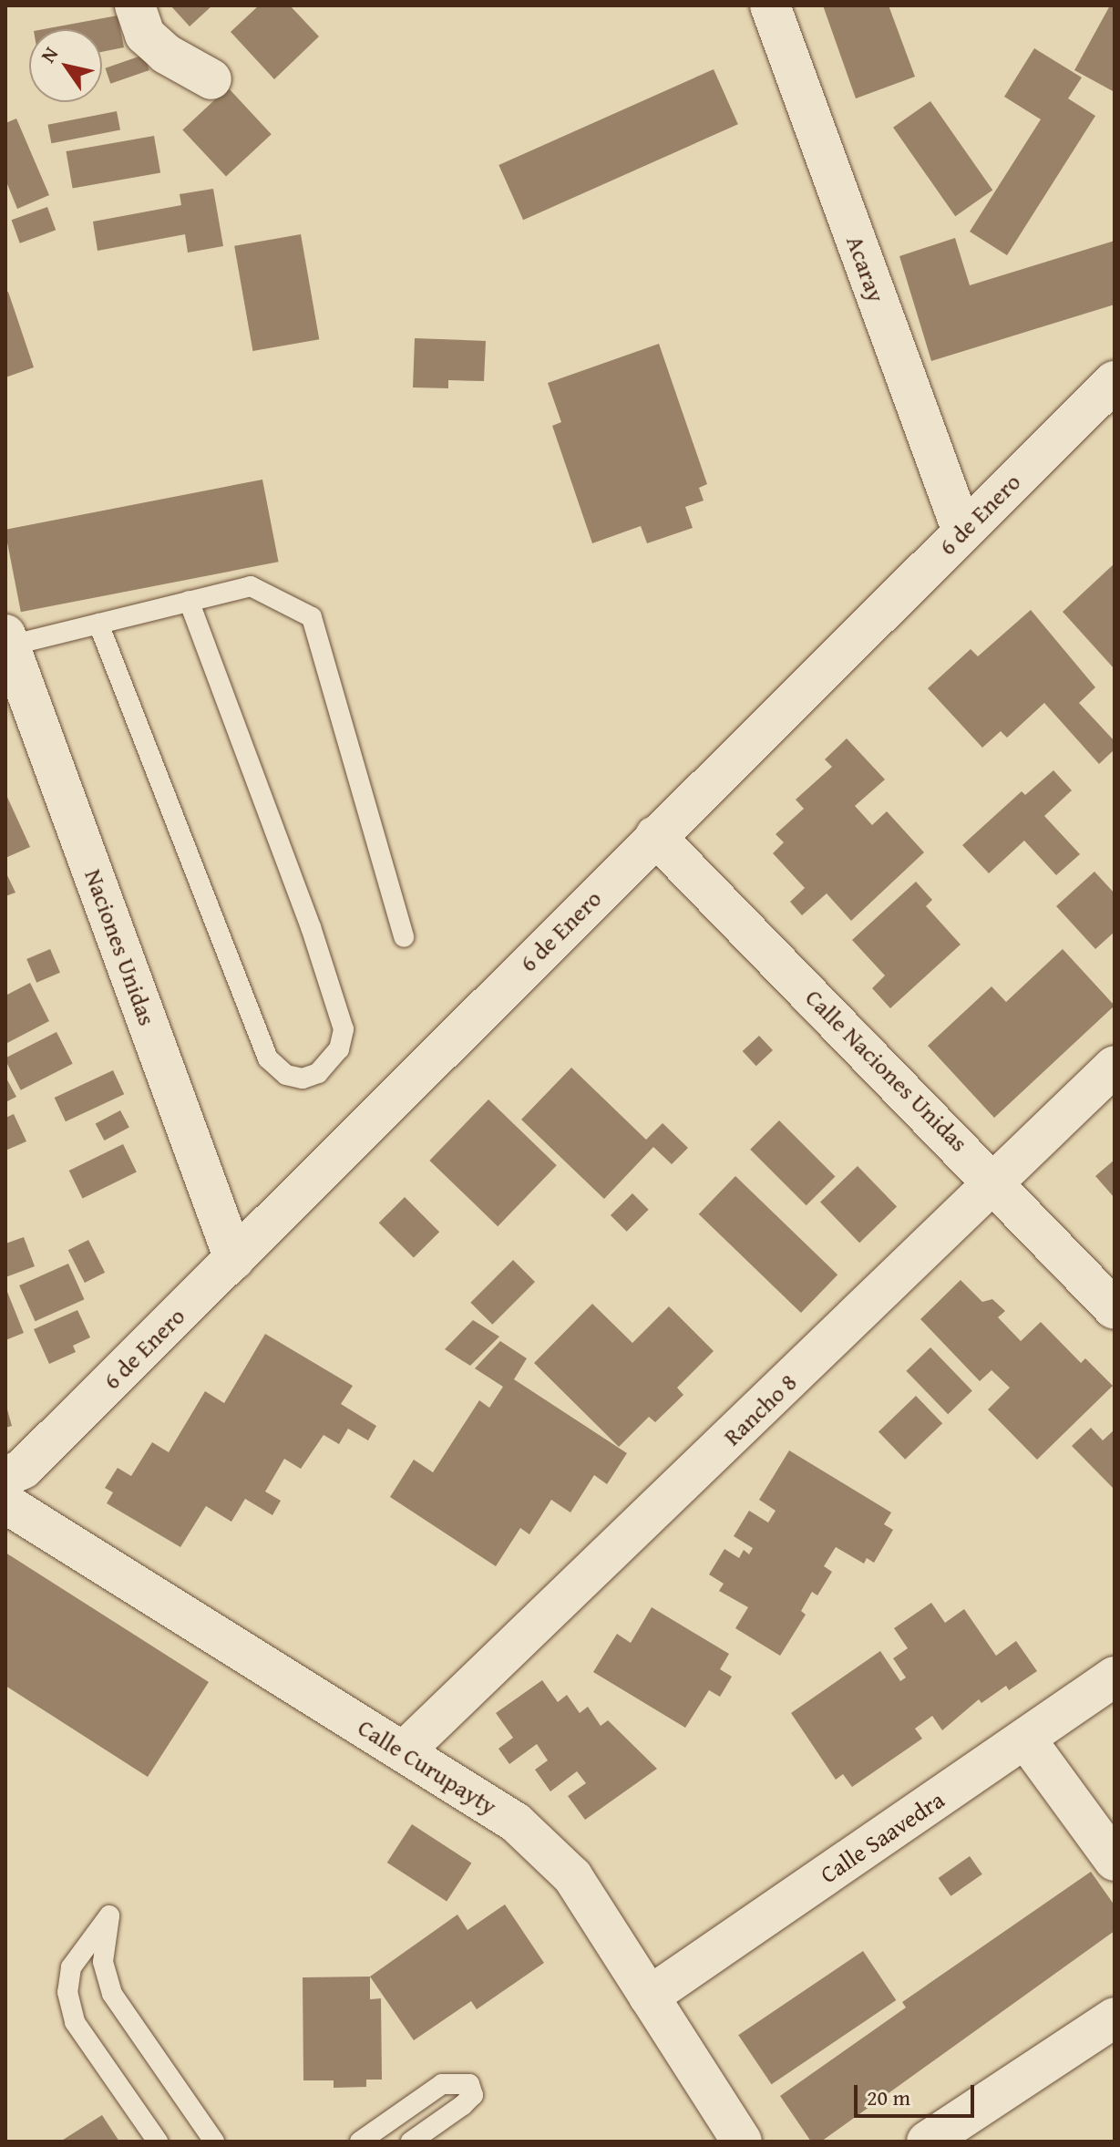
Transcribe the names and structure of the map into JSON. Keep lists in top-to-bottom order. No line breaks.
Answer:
{"streets":{"street":["Acaray","6 de Enero","Naciones Unidas","Calle Naciones Unidas","Rancho 8","Calle Curupayty","Calle Saavedra"]},"crossings":[["Acaray","6 de Enero"],["6 de Enero","Naciones Unidas"],["6 de Enero","Calle Naciones Unidas"],["Calle Naciones Unidas","Rancho 8"],["Rancho 8","Calle Curupayty"],["Calle Curupayty","Calle Saavedra"]],"scale_bar":"20 m","north":"top left"}
